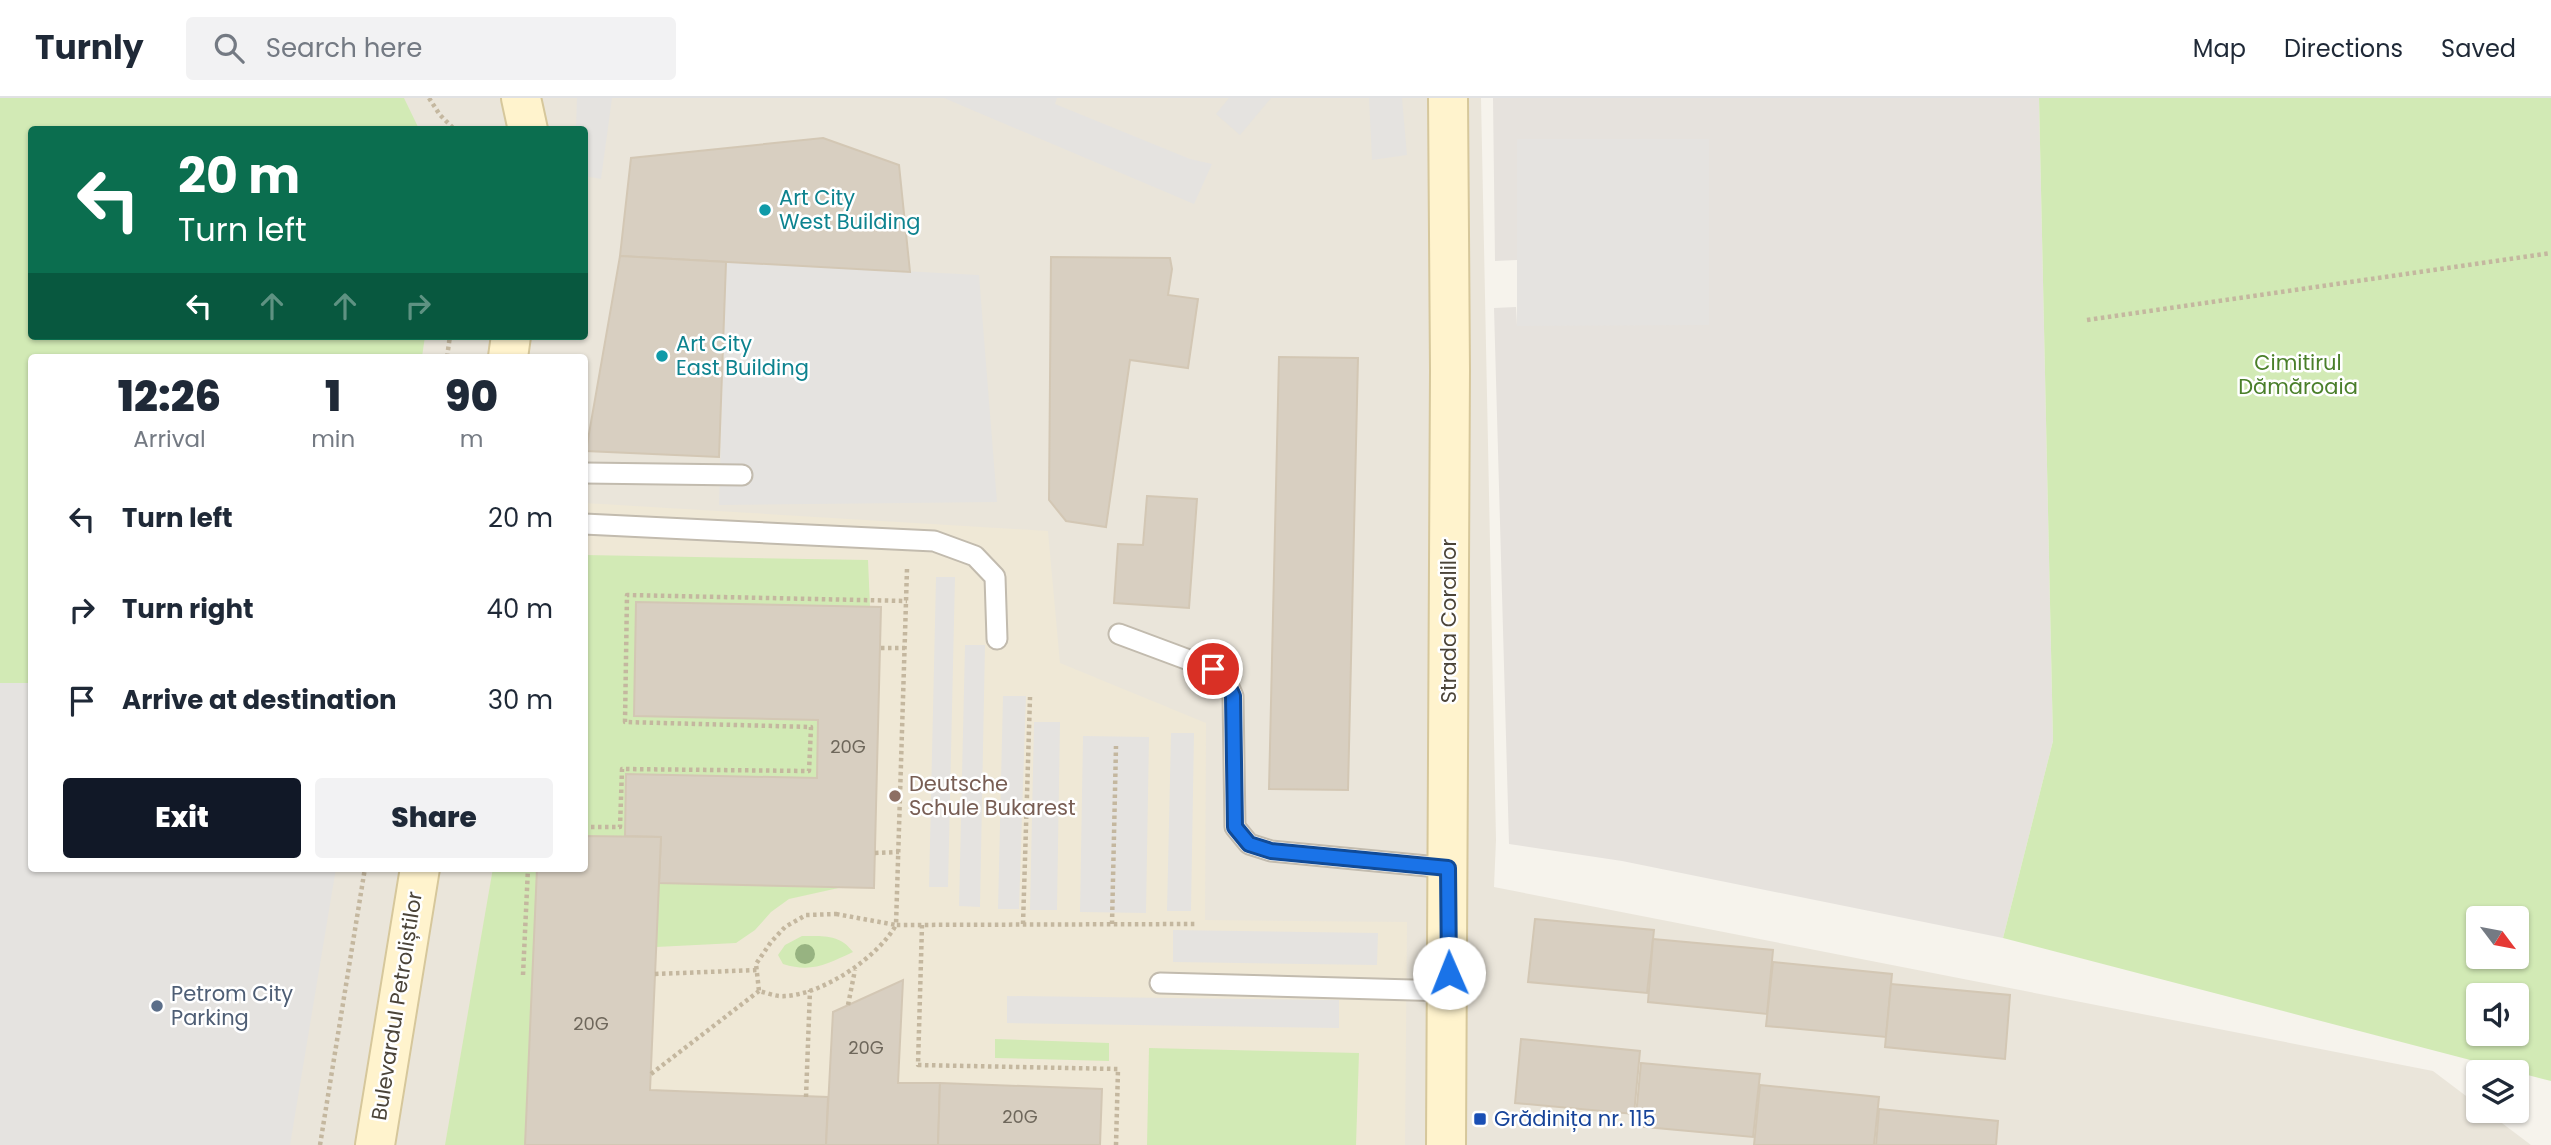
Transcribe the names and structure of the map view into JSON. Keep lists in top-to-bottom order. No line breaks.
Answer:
{"streets":{"street":["Strada Coralilor","Bulevardul Petroliștilor"]},"parks":["Cimitirul Dămăroaia"],"places":{"other":["Art City West Building","Art City East Building","Deutsche Schule Bukarest","Petrom City Parking"],"transit":["Grădinița nr. 115"]},"house_numbers":["20G","20G","20G","20G"],"north":"bottom right","page":{"header":"Turnly","search":"Search here","nav":["Map","Directions","Saved"],"turn":["20 m","Turn left"],"eta":["12:26","Arrival","1","min","90","m"],"list":[{"name":"Turn left","value":"20 m"},{"name":"Turn right","value":"40 m"},{"name":"Arrive at destination","value":"30 m"}],"buttons":["Exit","Share"]}}
